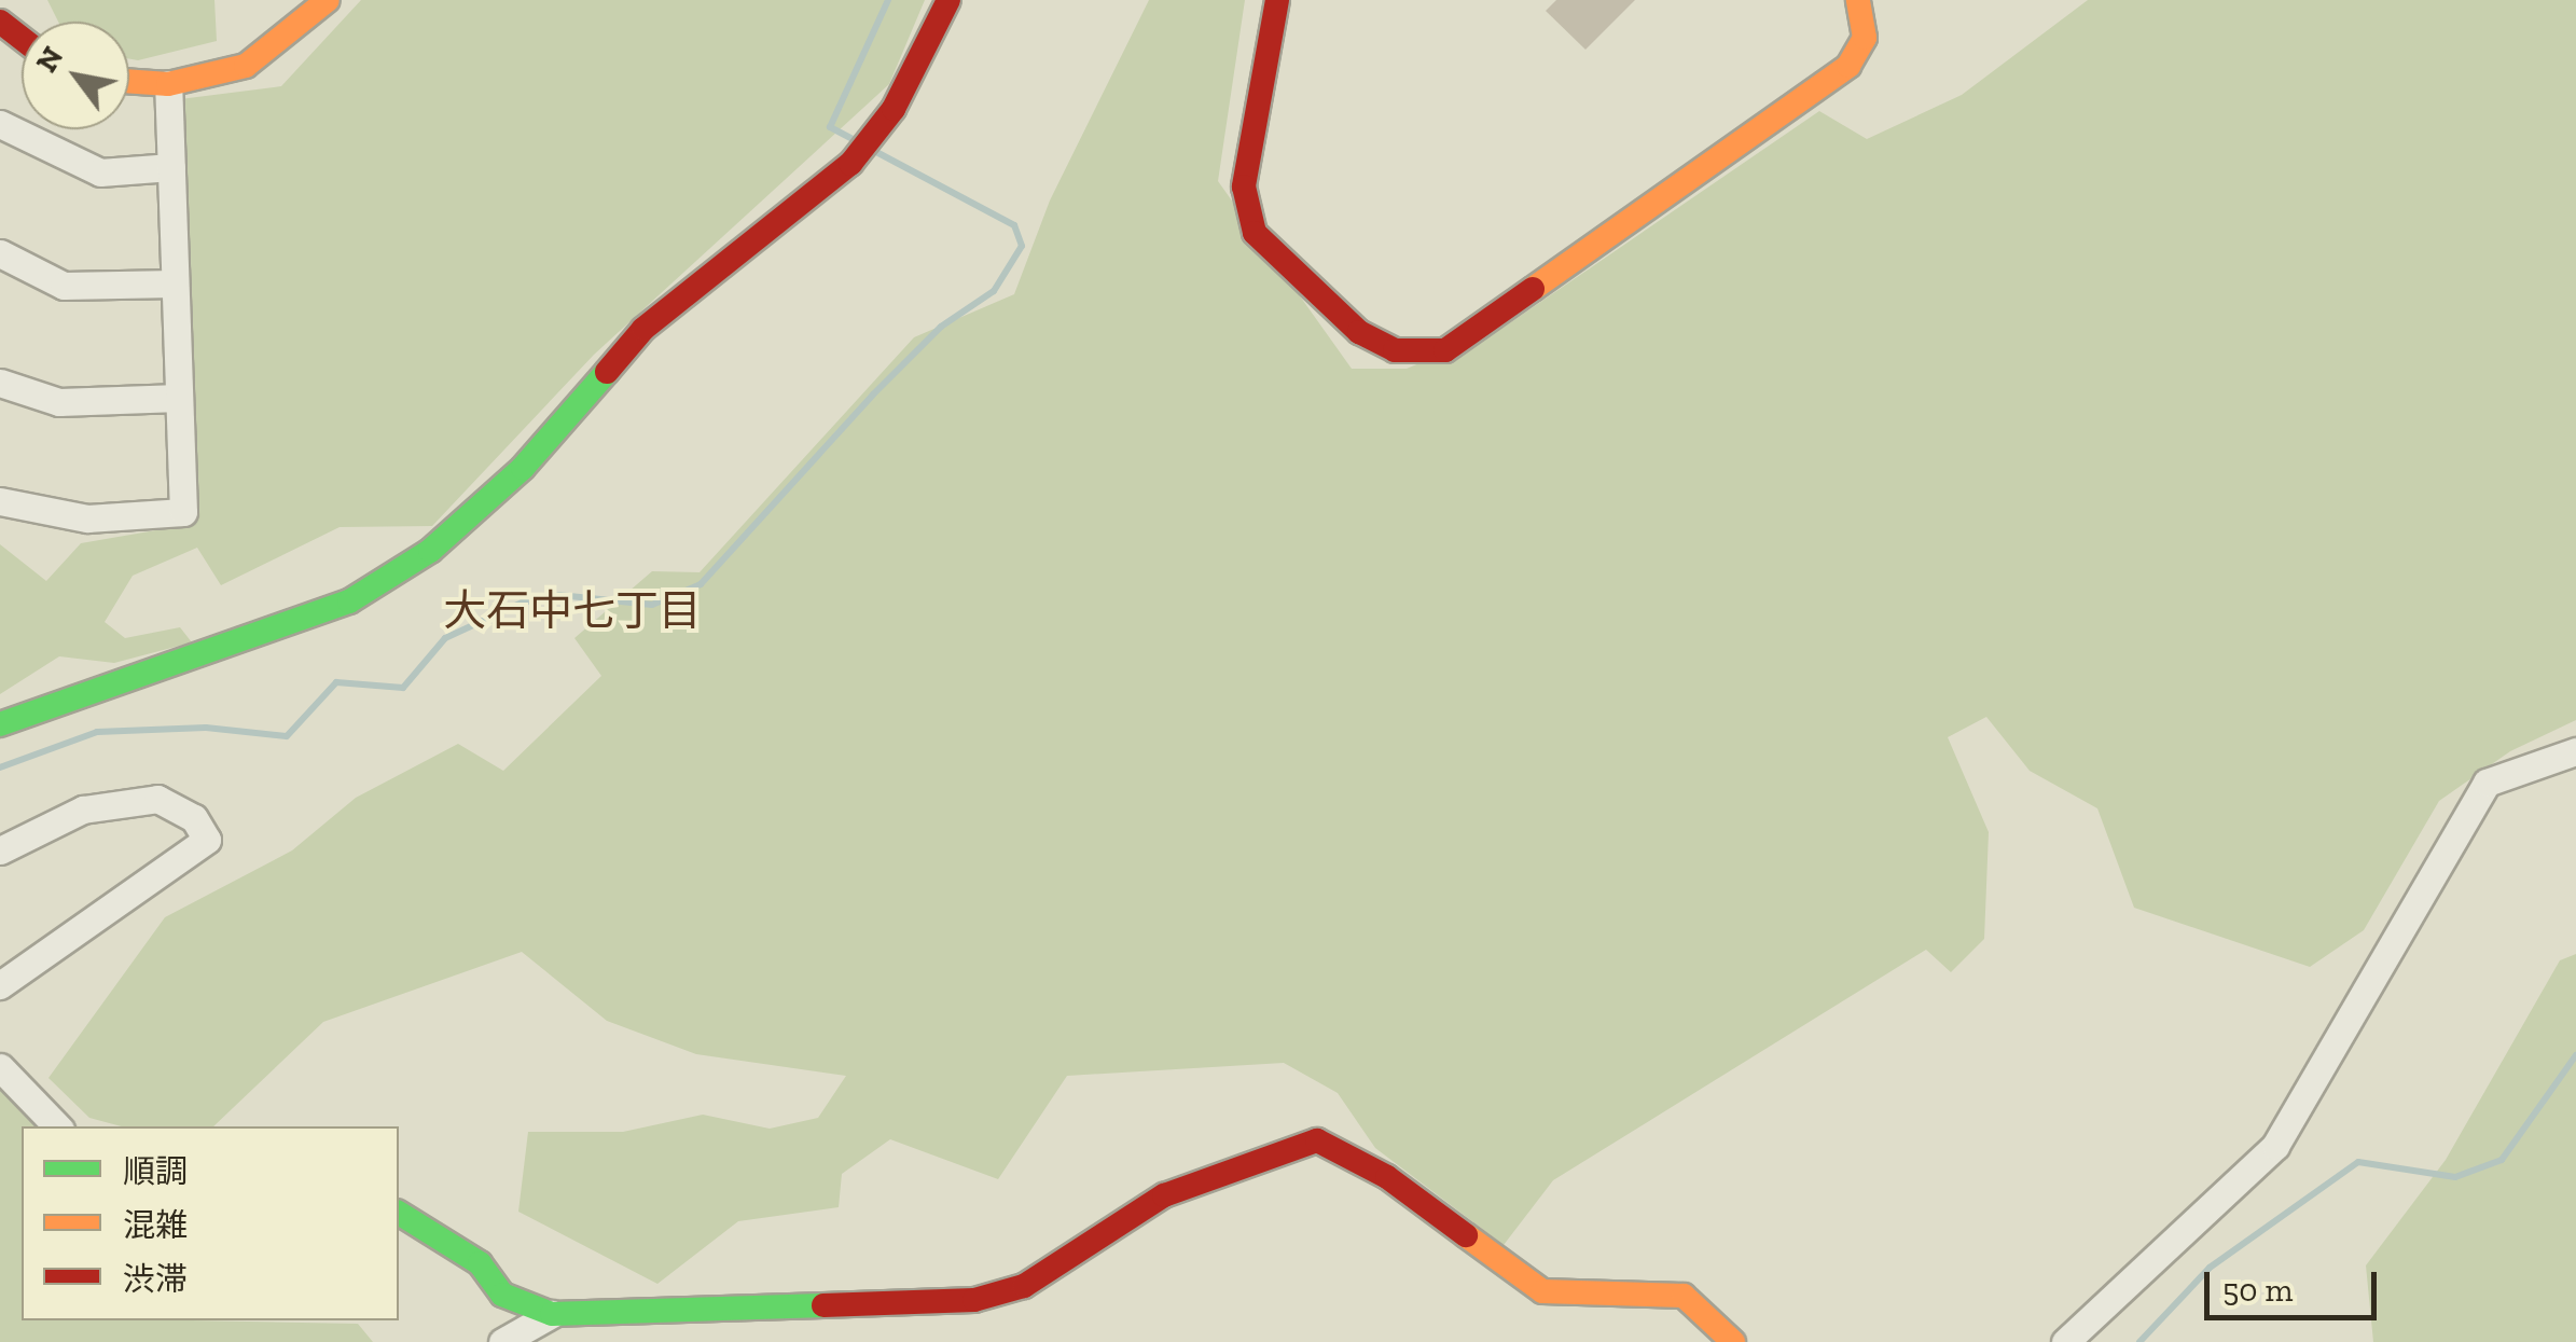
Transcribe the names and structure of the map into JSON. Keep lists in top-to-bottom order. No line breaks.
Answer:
{"districts":["大石中七丁目"],"legend":["順調","混雑","渋滞"],"scale_bar":"50 m","north":"top left"}
